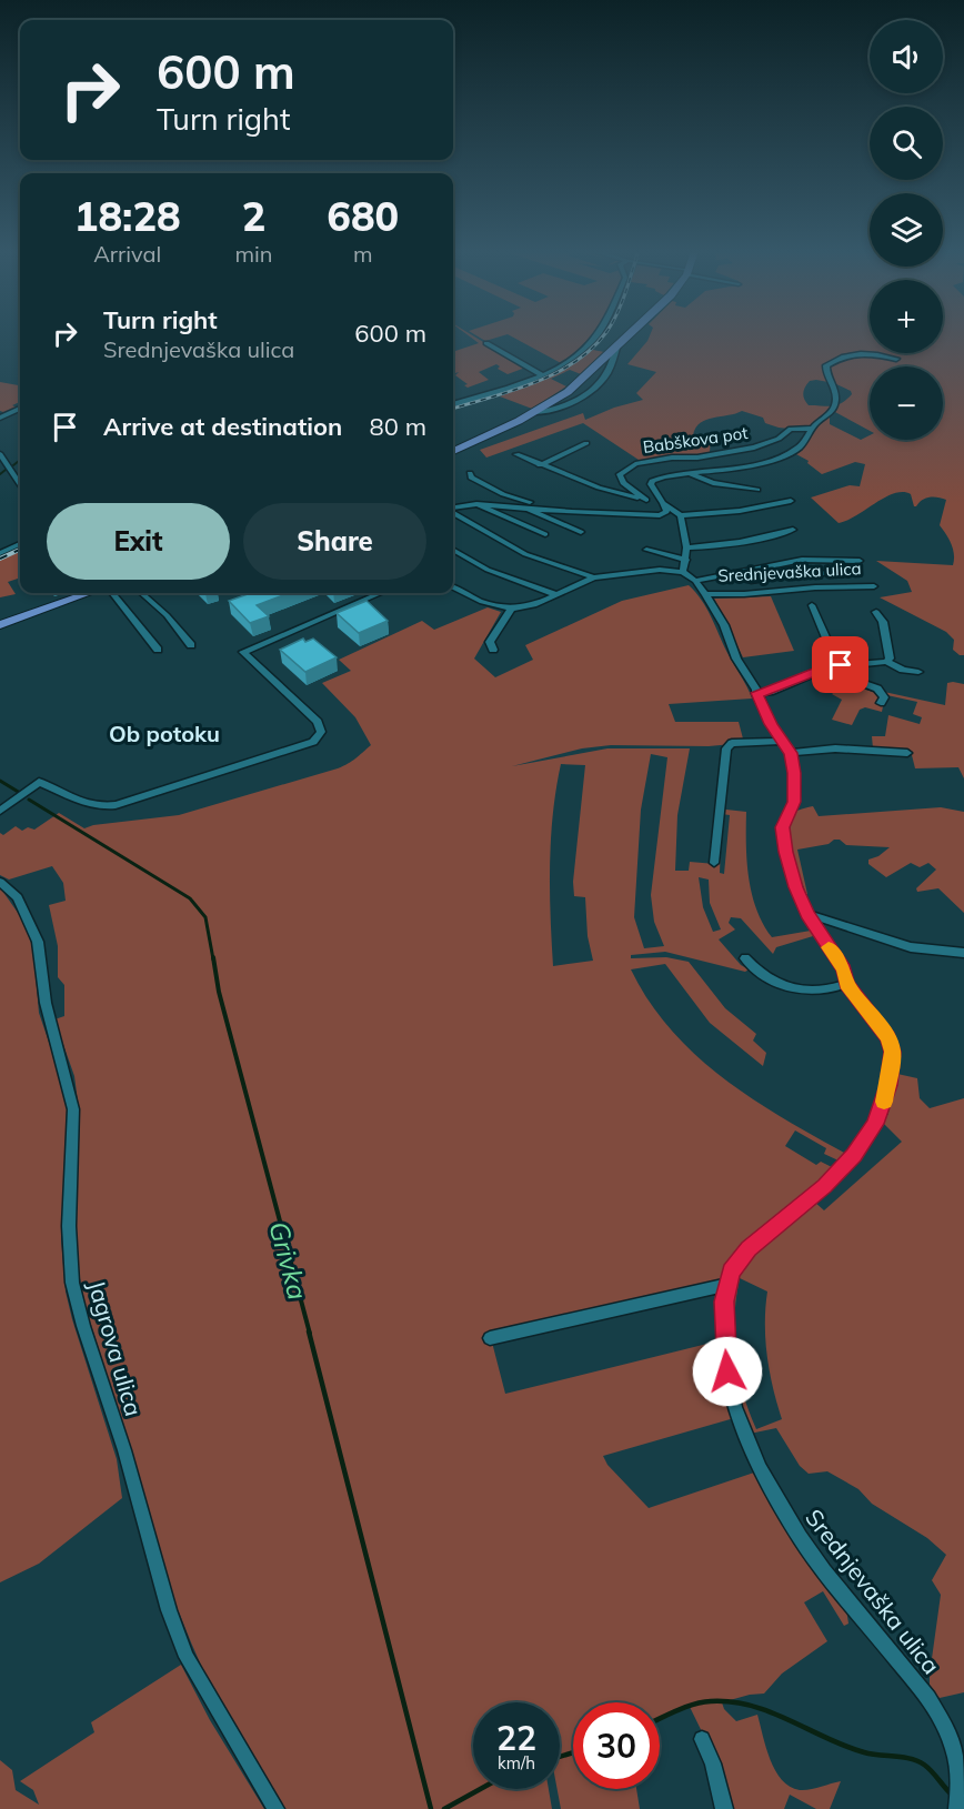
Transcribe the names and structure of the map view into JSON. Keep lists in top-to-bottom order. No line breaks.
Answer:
{"streets":{"street":["Babškova pot","Srednjevaška ulica","Jagrova ulica"]},"districts":["Ob potoku"],"water":["Grivka"],"page":{"map_buttons":["+","−"],"turn":["600 m","Turn right"],"eta":["18:28","Arrival","2","min","680","m"],"list":[{"name":"Turn right","note":"Srednjevaška ulica","value":"600 m"},{"name":"Arrive at destination","value":"80 m"}],"buttons":["Exit","Share"],"speed":"22 km/h","limit":"30"}}
